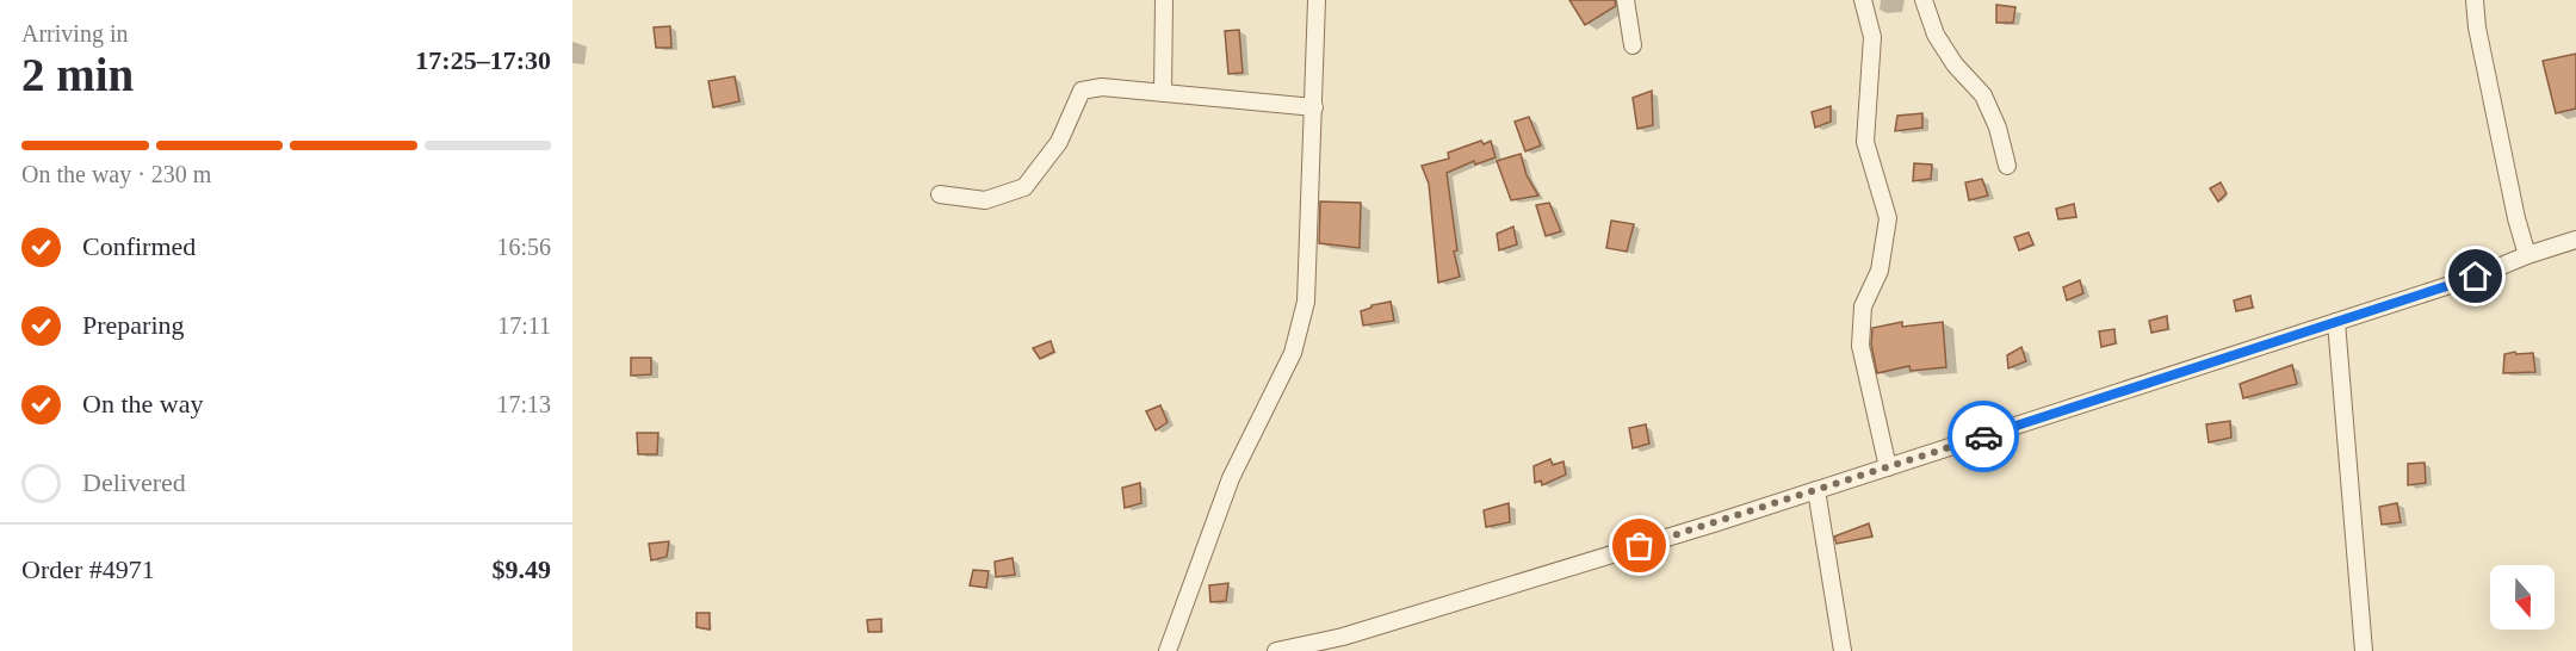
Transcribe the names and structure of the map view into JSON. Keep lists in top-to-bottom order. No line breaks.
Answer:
{"north":"bottom","page":{"heading":["2 min","Arriving in","17:25–17:30"],"panel":["Order #4971","$9.49"],"bar":"On the way · 230 m","list":[["Confirmed","16:56"],["Preparing","17:11"],["On the way","17:13"],"Delivered"]}}
